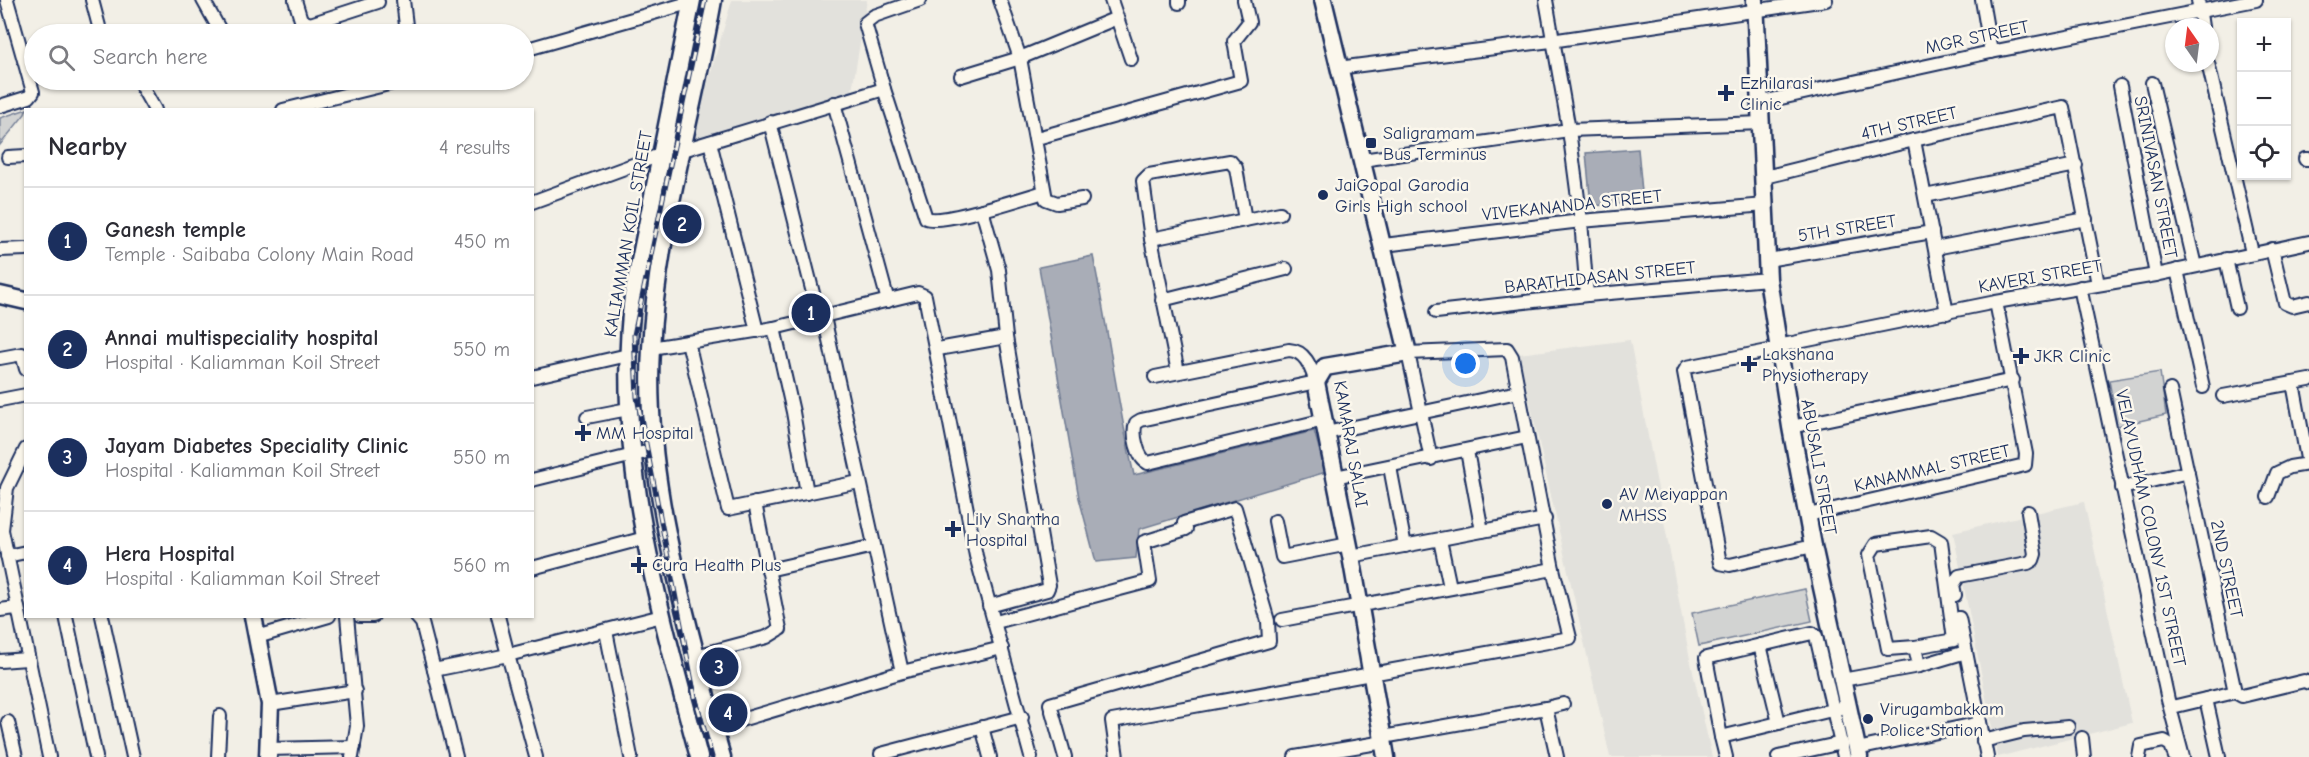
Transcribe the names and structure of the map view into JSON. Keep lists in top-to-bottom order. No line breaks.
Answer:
{"streets":{"street":["MGR STREET","4TH STREET","SRINIVASAN STREET","VIVEKANANDA STREET","5TH STREET","KALIAMMAN KOIL STREET","KAVERI STREET","BARATHIDASAN STREET","KAMARAJ SALAI","ABUSALI STREET","KANAMMAL STREET","VELAYUDHAM COLONY 1ST STREET","2ND STREET"]},"crossings":[["MGR STREET","ABUSALI STREET"],["4TH STREET","ABUSALI STREET"],["SRINIVASAN STREET","KAVERI STREET"],["VIVEKANANDA STREET","ABUSALI STREET"],["5TH STREET","ABUSALI STREET"],["KAVERI STREET","ABUSALI STREET"],["KAVERI STREET","VELAYUDHAM COLONY 1ST STREET"],["BARATHIDASAN STREET","ABUSALI STREET"],["ABUSALI STREET","KANAMMAL STREET"]],"places":{"health":["Ezhilarasi Clinic","JKR Clinic","Lakshana Physiotherapy","MM Hospital","Lily Shantha Hospital","Cura Health Plus"],"transit":["Saligramam Bus Terminus"],"other":["JaiGopal Garodia Girls High school","AV Meiyappan MHSS","Virugambakkam Police Station"]},"north":"top","page":{"map_buttons":["+","−"],"search":"Search here","heading":["Nearby","4 results"],"list":[{"mark":"1","name":"Ganesh temple","note":"Temple · Saibaba Colony Main Road","value":"450 m"},{"mark":"2","name":"Annai multispeciality hospital","note":"Hospital · Kaliamman Koil Street","value":"550 m"},{"mark":"3","name":"Jayam Diabetes Speciality Clinic","note":"Hospital · Kaliamman Koil Street","value":"550 m"},{"mark":"4","name":"Hera Hospital","note":"Hospital · Kaliamman Koil Street","value":"560 m"}],"pins":["2","1","3","4"]}}
